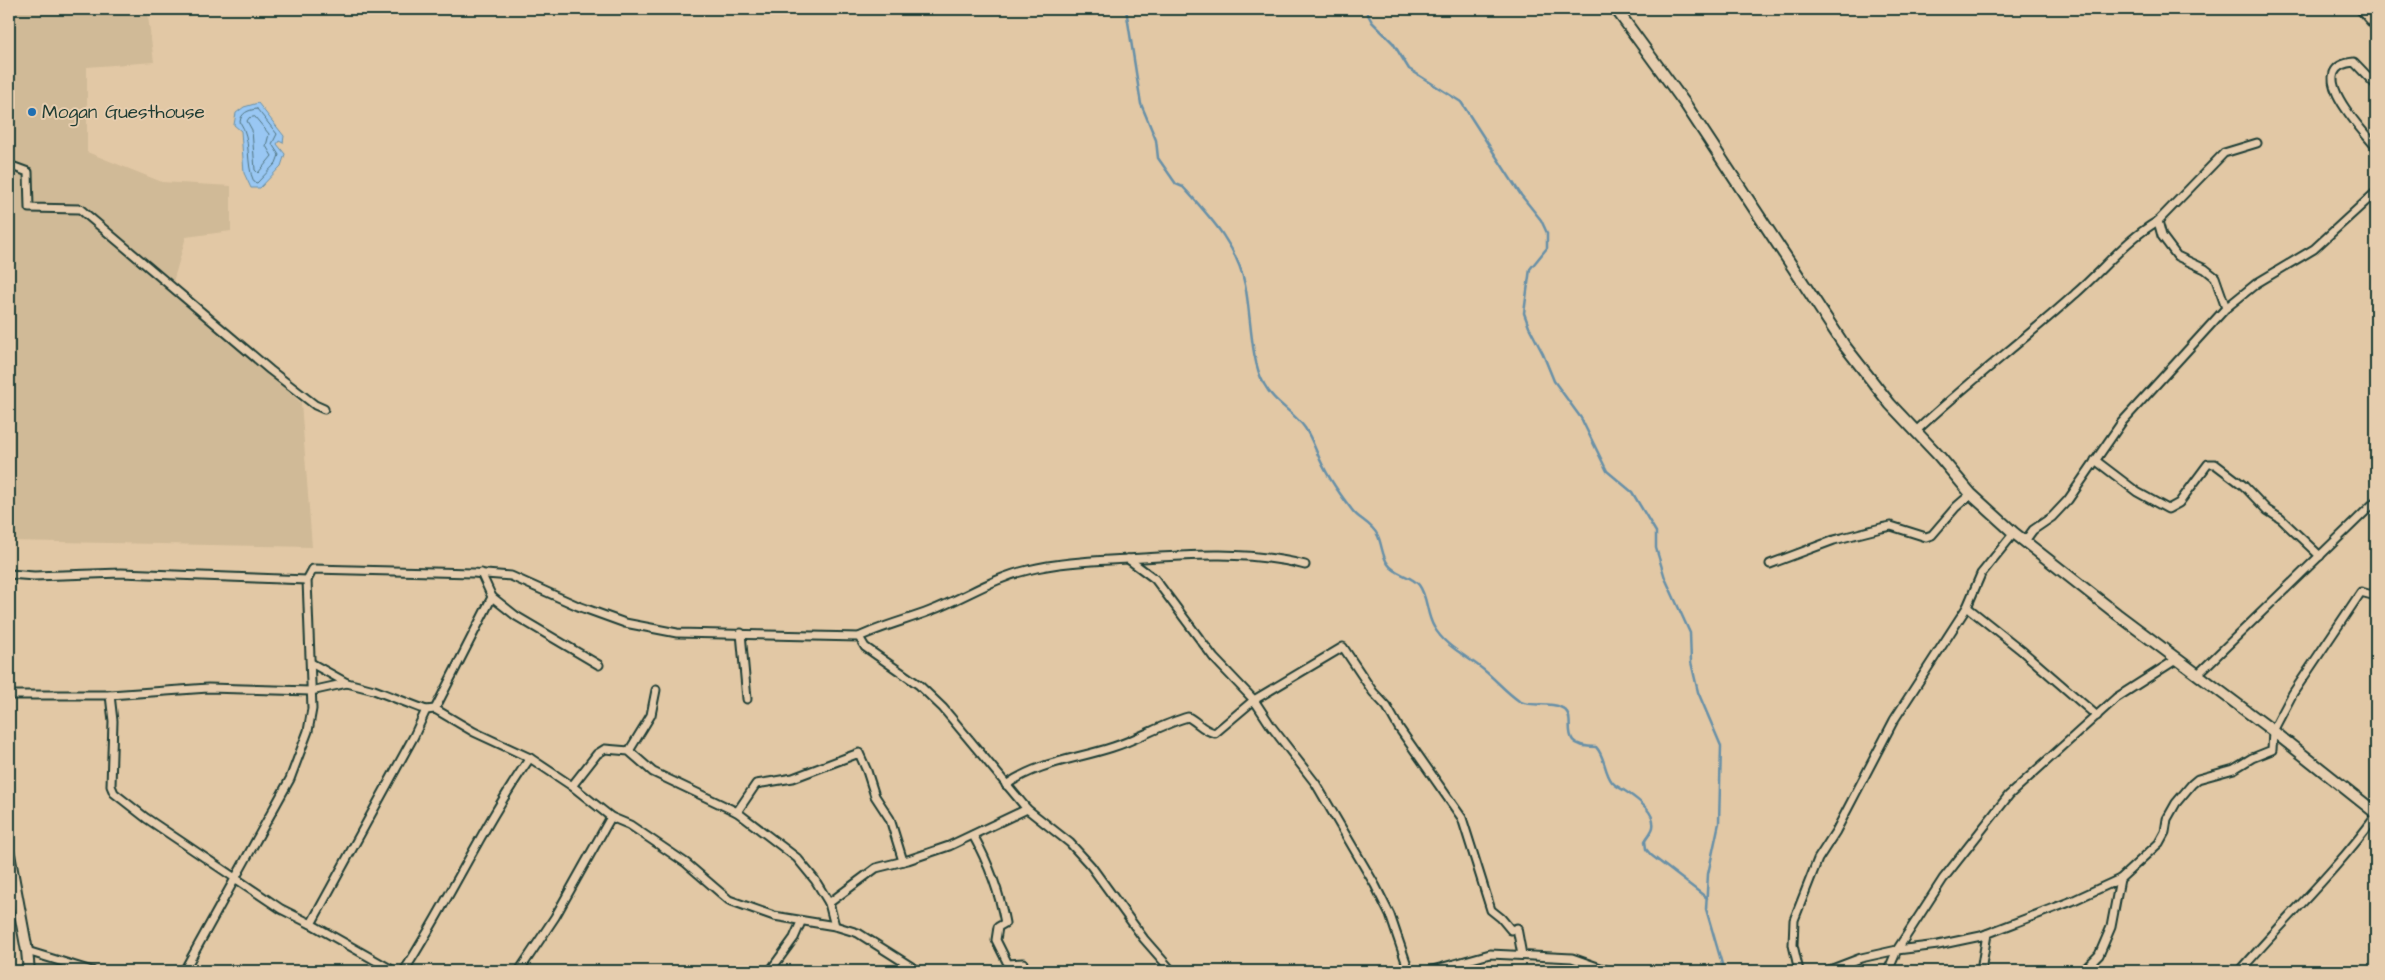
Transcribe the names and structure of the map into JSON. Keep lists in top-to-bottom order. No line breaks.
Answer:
{"places":["Mogan Guesthouse"]}
